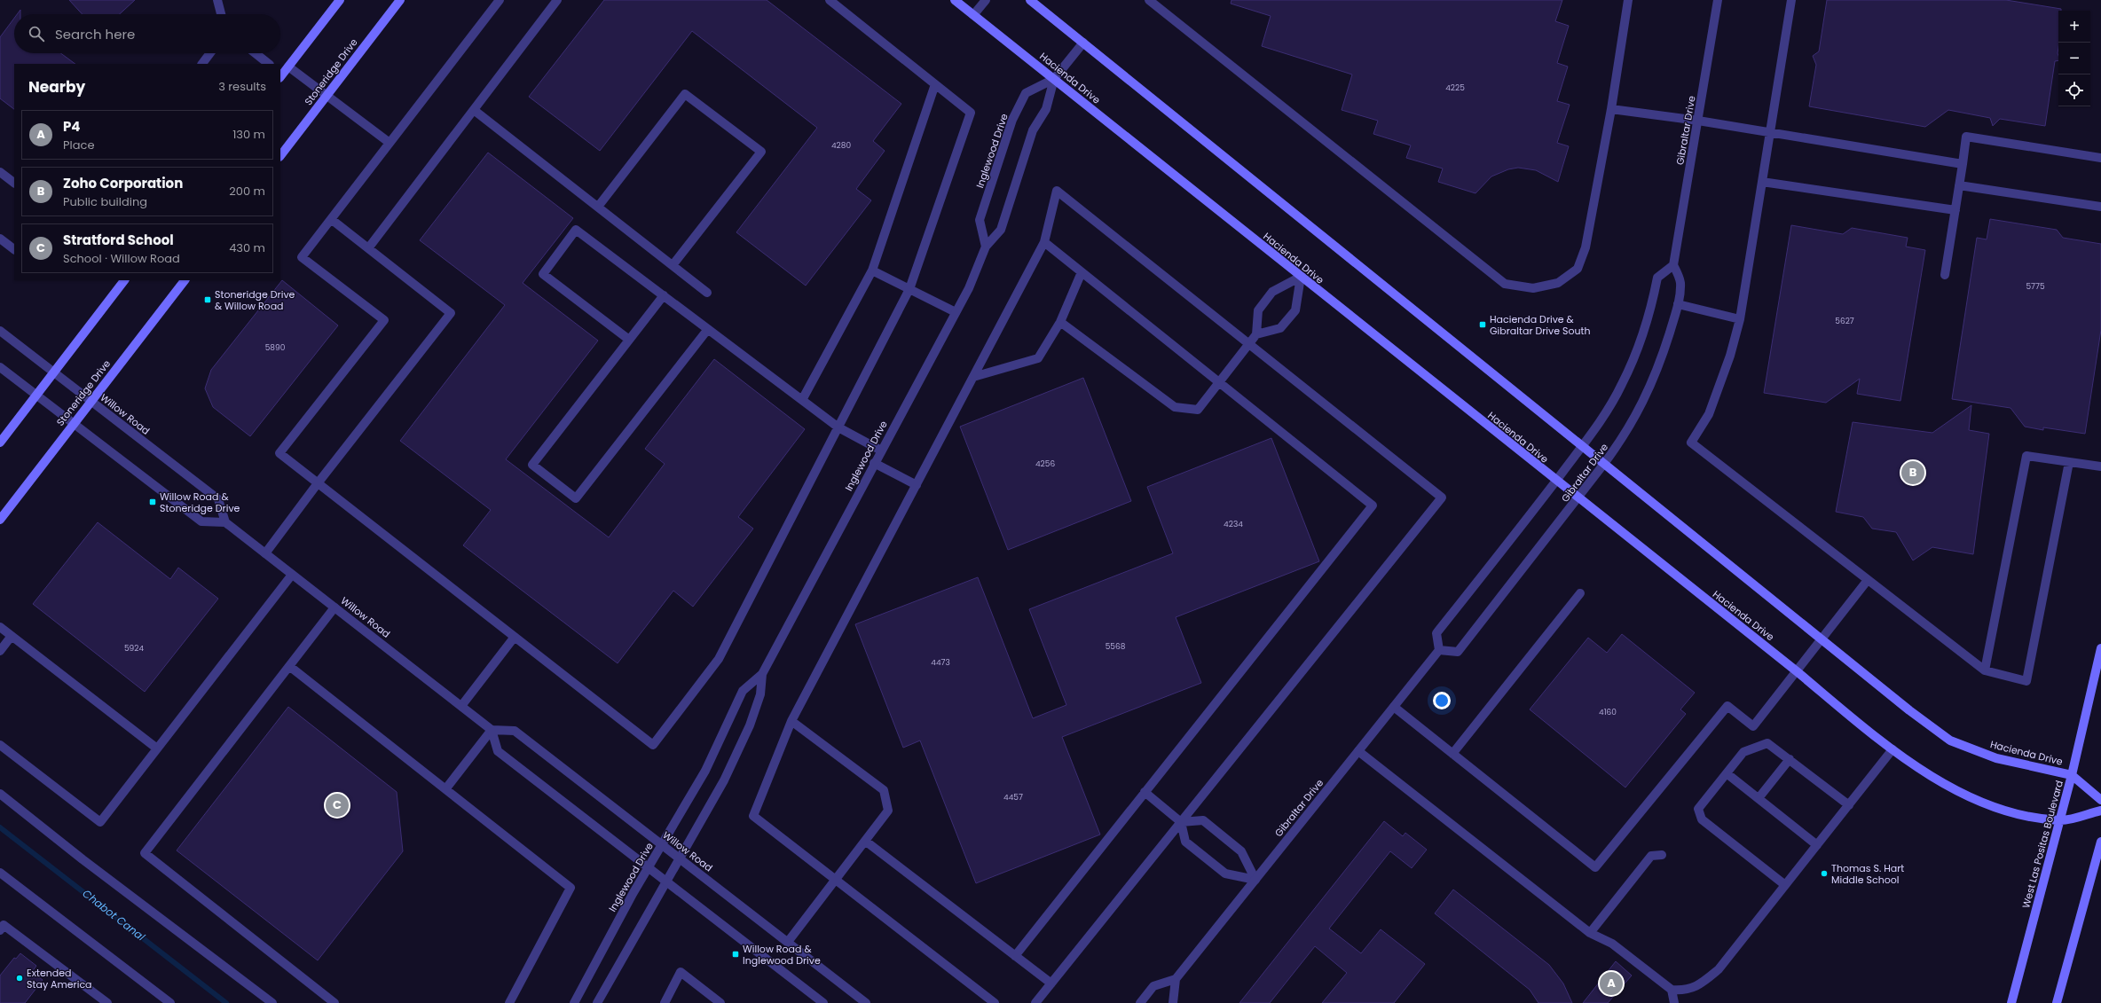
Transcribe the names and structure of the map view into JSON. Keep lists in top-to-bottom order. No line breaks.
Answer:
{"streets":{"main road":["Stoneridge Drive","Hacienda Drive","West Las Positas Boulevard"],"street":["Gibraltar Drive","Inglewood Drive","Willow Road"]},"crossings":[["Stoneridge Drive","Willow Road"],["Hacienda Drive","Gibraltar Drive"],["Hacienda Drive","Inglewood Drive"],["Hacienda Drive","West Las Positas Boulevard"],["Inglewood Drive","Willow Road"]],"water":["Chabot Canal"],"places":{"transit":["Stoneridge Drive & Willow Road","Hacienda Drive & Gibraltar Drive South","Willow Road & Stoneridge Drive","Willow Road & Inglewood Drive"],"other":["Thomas S. Hart Middle School","Extended Stay America"]},"house_numbers":["4225","4280","5775","5627","5890","4256","4234","5568","5924","4473","4160","4457"],"page":{"map_buttons":["+","−"],"search":"Search here","heading":["Nearby","3 results"],"list":[{"mark":"A","name":"P4","note":"Place","value":"130 m"},{"mark":"B","name":"Zoho Corporation","note":"Public building","value":"200 m"},{"mark":"C","name":"Stratford School","note":"School · Willow Road","value":"430 m"}],"pins":["B","C","A"]}}
